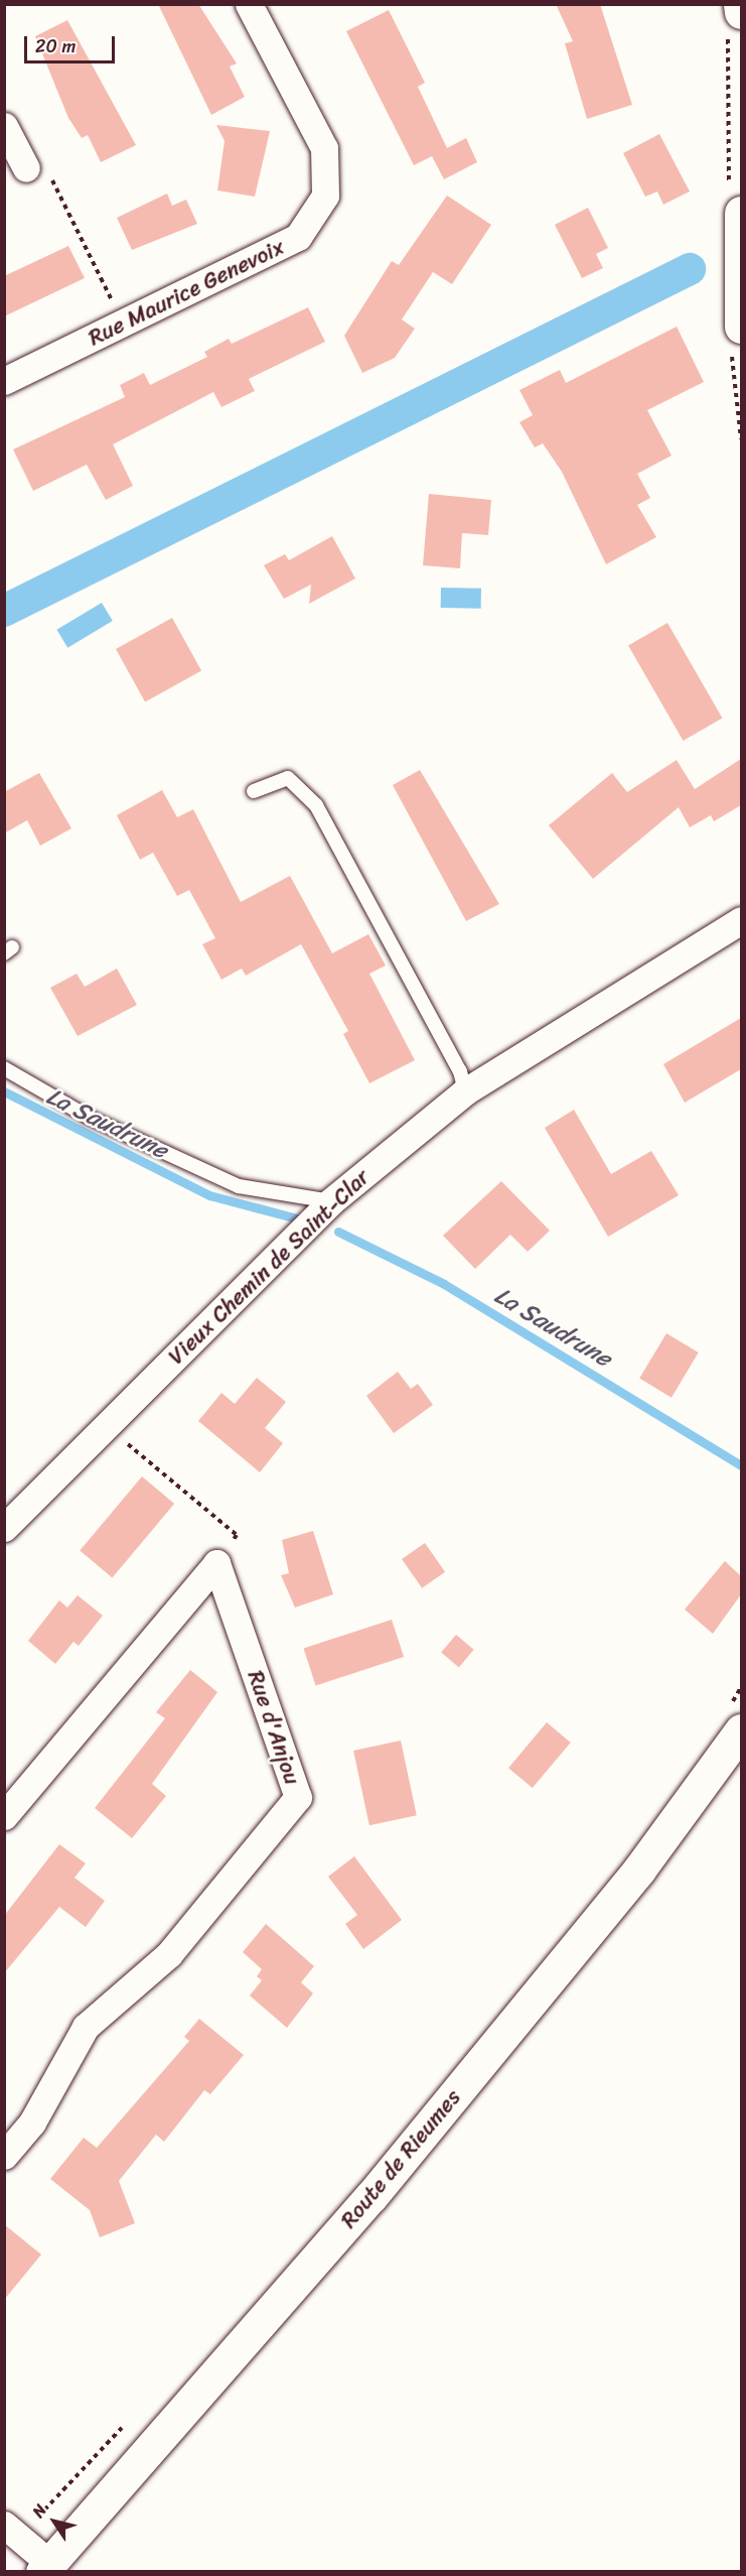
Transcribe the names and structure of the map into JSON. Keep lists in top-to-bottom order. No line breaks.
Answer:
{"streets":{"main road":["Route de Rieumes"],"street":["Rue Maurice Genevoix","Vieux Chemin de Saint-Clar","Rue d'Anjou"]},"water":["La Saudrune"],"scale_bar":"20 m","north":"top left"}
